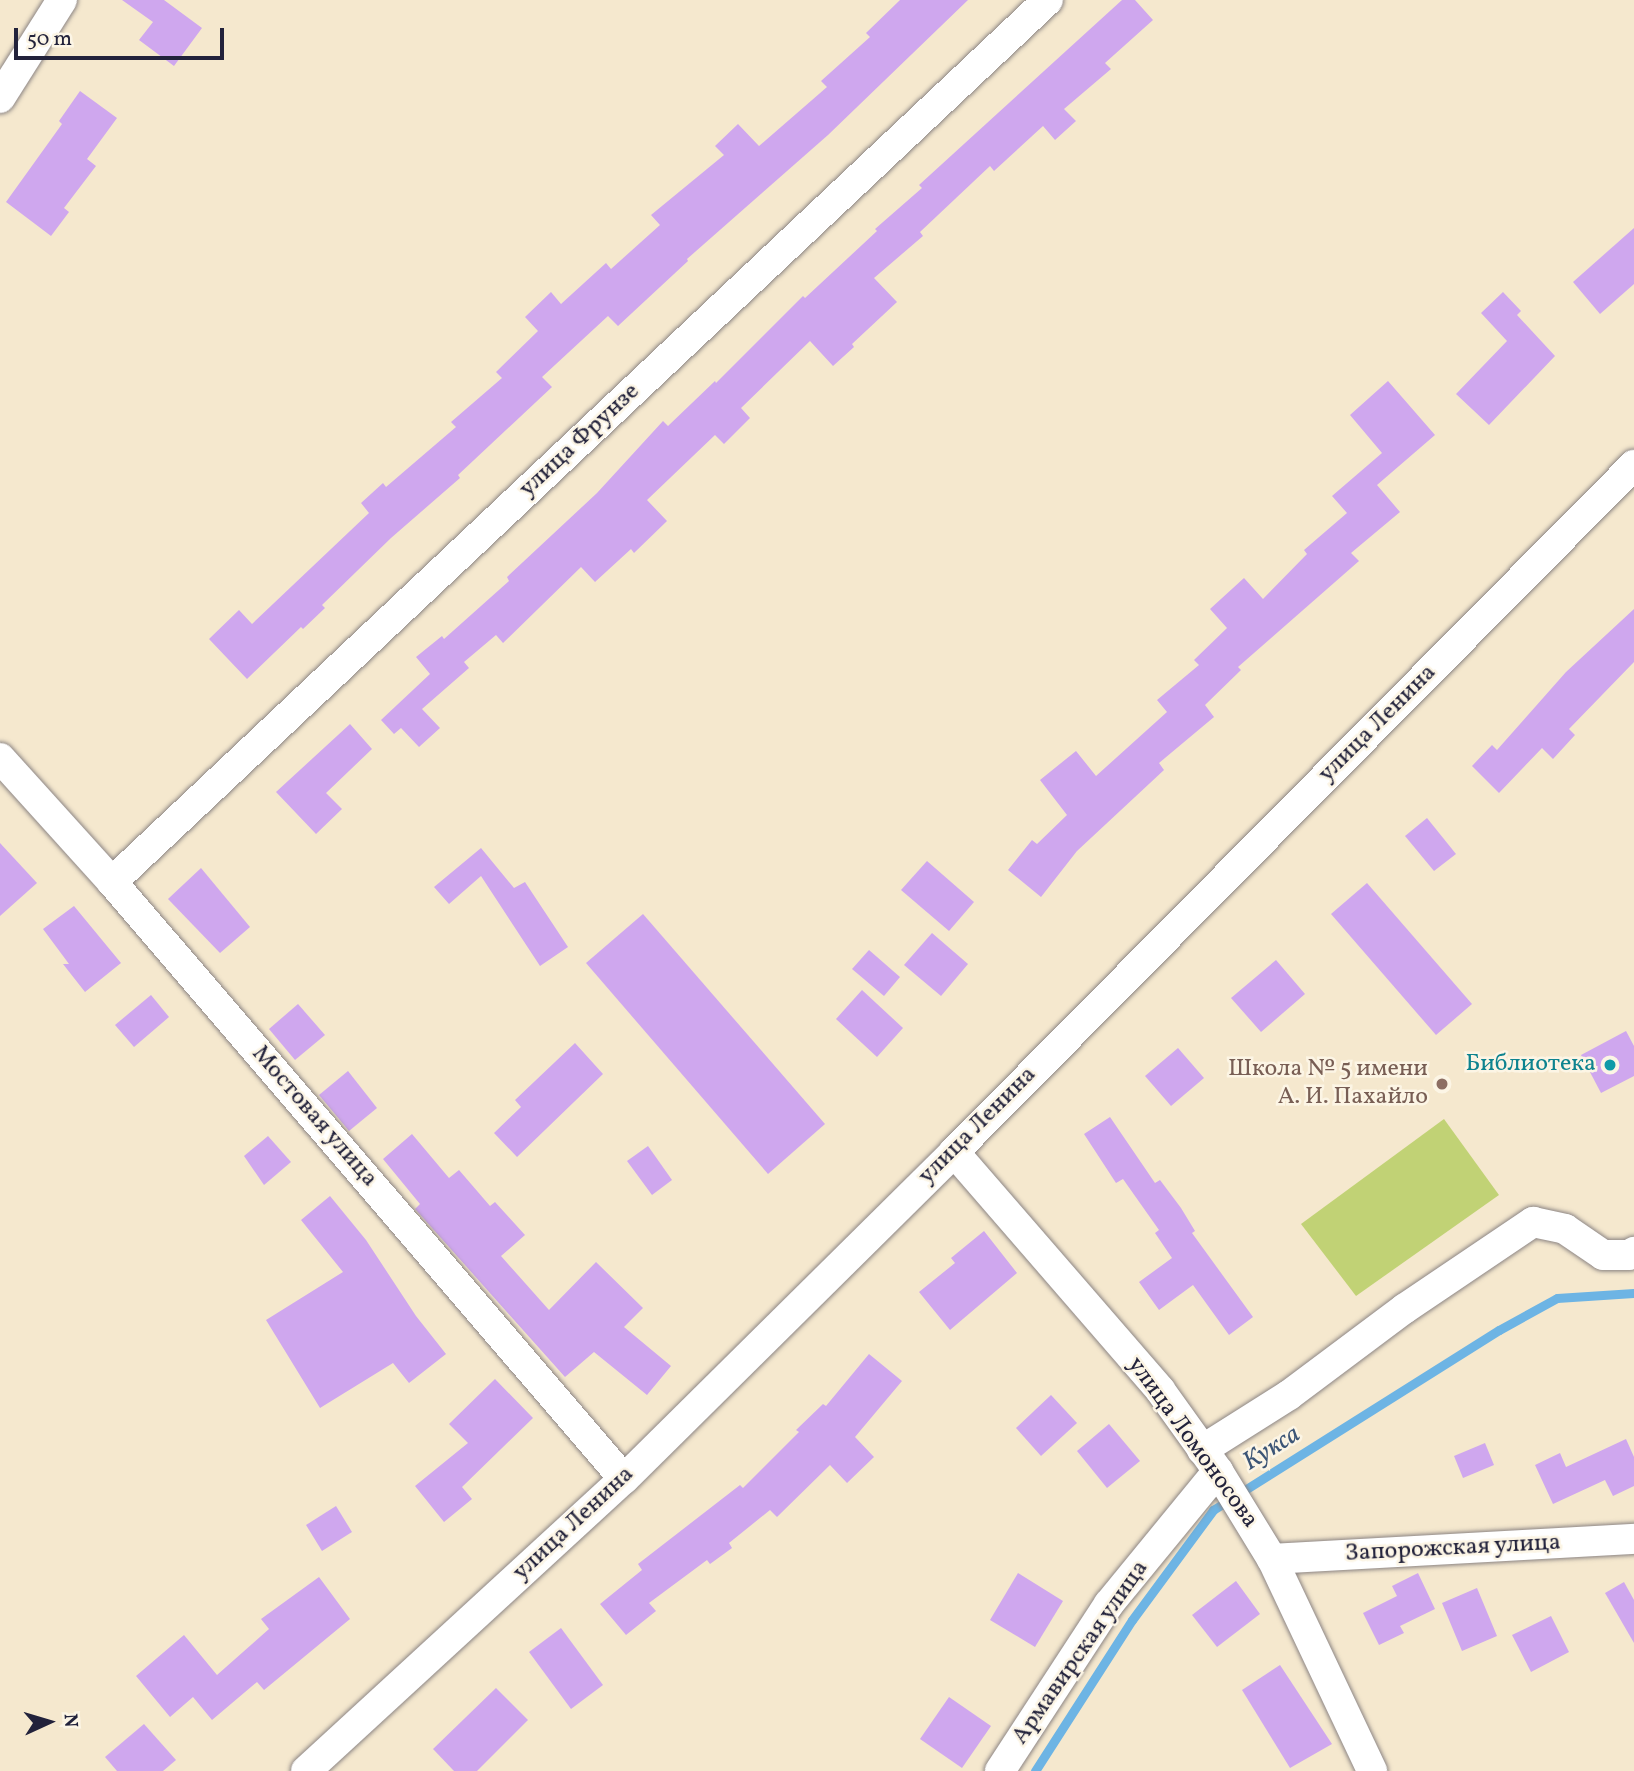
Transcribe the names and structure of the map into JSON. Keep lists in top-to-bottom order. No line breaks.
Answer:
{"streets":{"street":["улица Фрунзе","улица Ленина","Мостовая улица","улица Ломоносова","Запорожская улица","Армавирская улица"]},"crossings":[["улица Фрунзе","Мостовая улица"],["улица Ленина","Мостовая улица"],["улица Ленина","улица Ломоносова"],["улица Ломоносова","Запорожская улица"],["улица Ломоносова","Армавирская улица"]],"water":["Кукса"],"places":["Библиотека","Школа № 5 имени А. И. Пахайло"],"scale_bar":"50 m","north":"right"}
